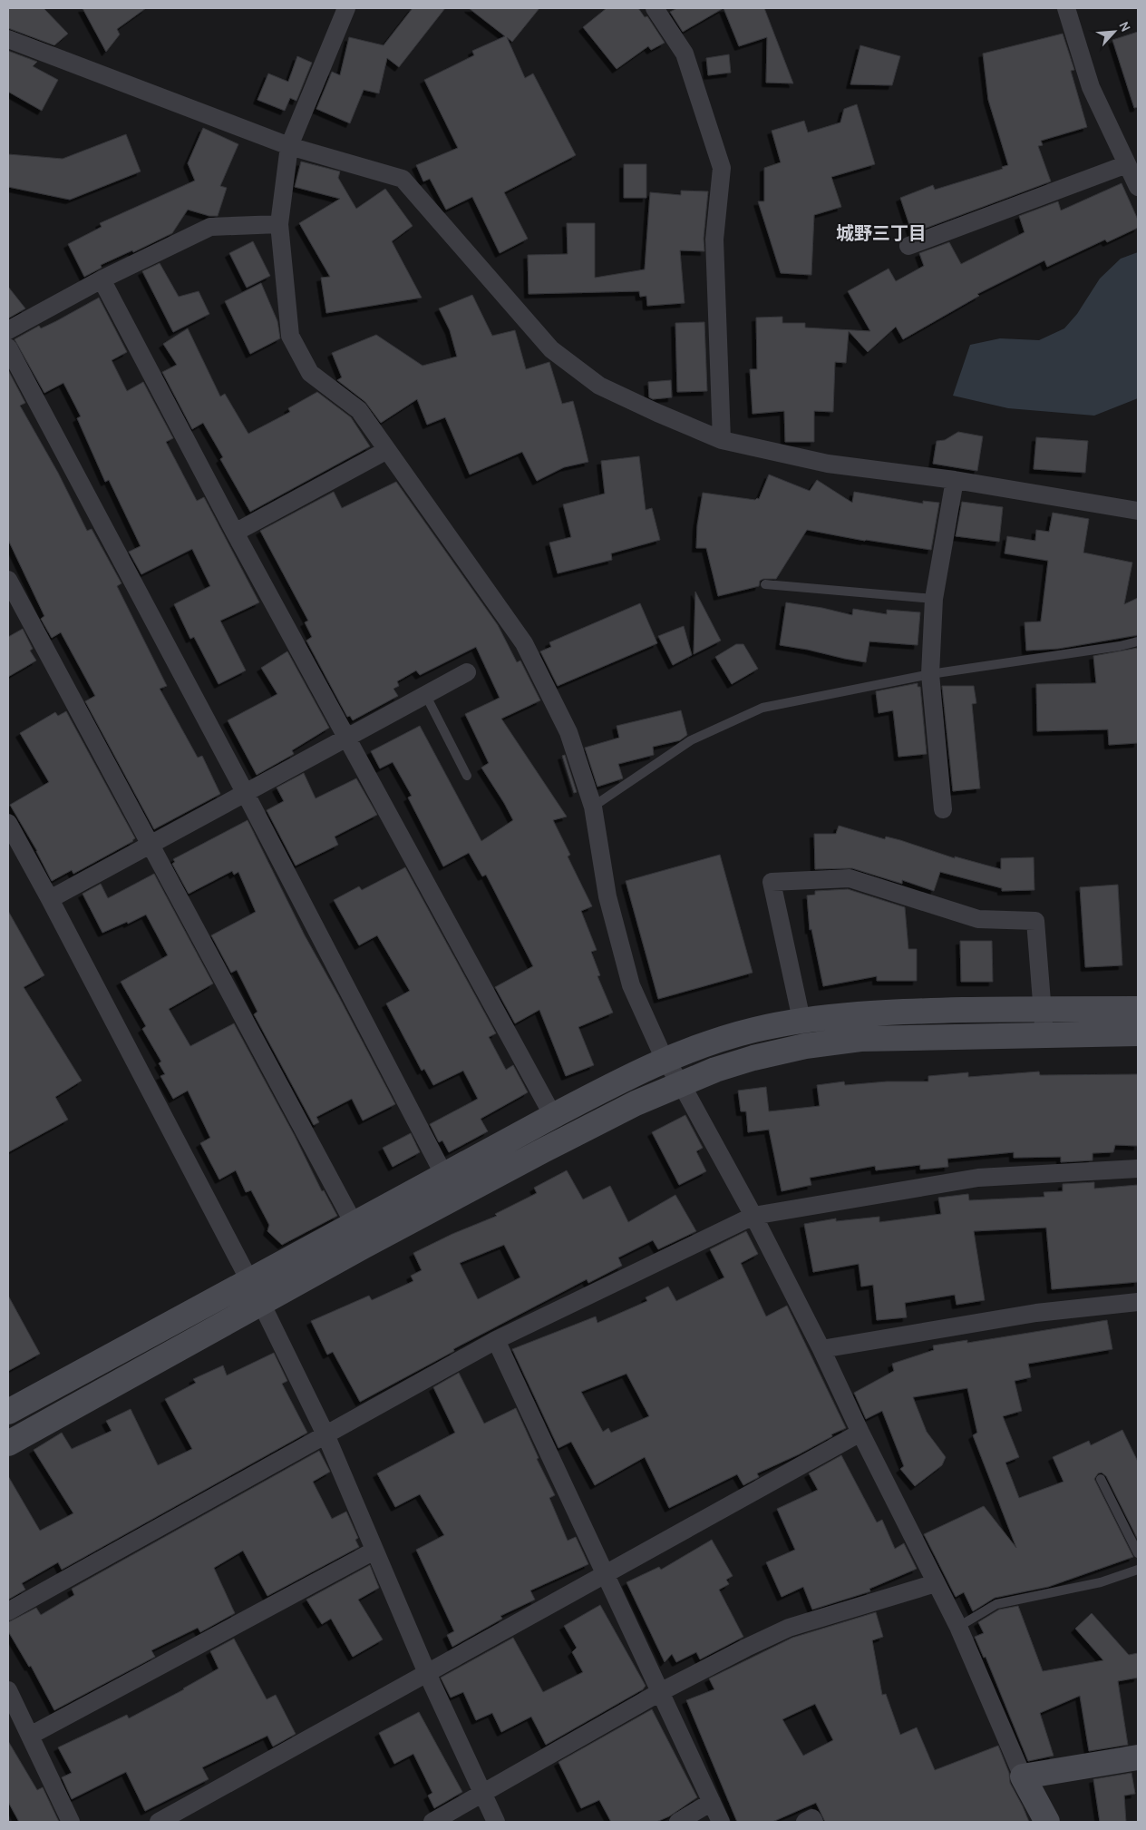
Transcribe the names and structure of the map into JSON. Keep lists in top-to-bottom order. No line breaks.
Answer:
{"districts":["城野三丁目"],"north":"top right"}
